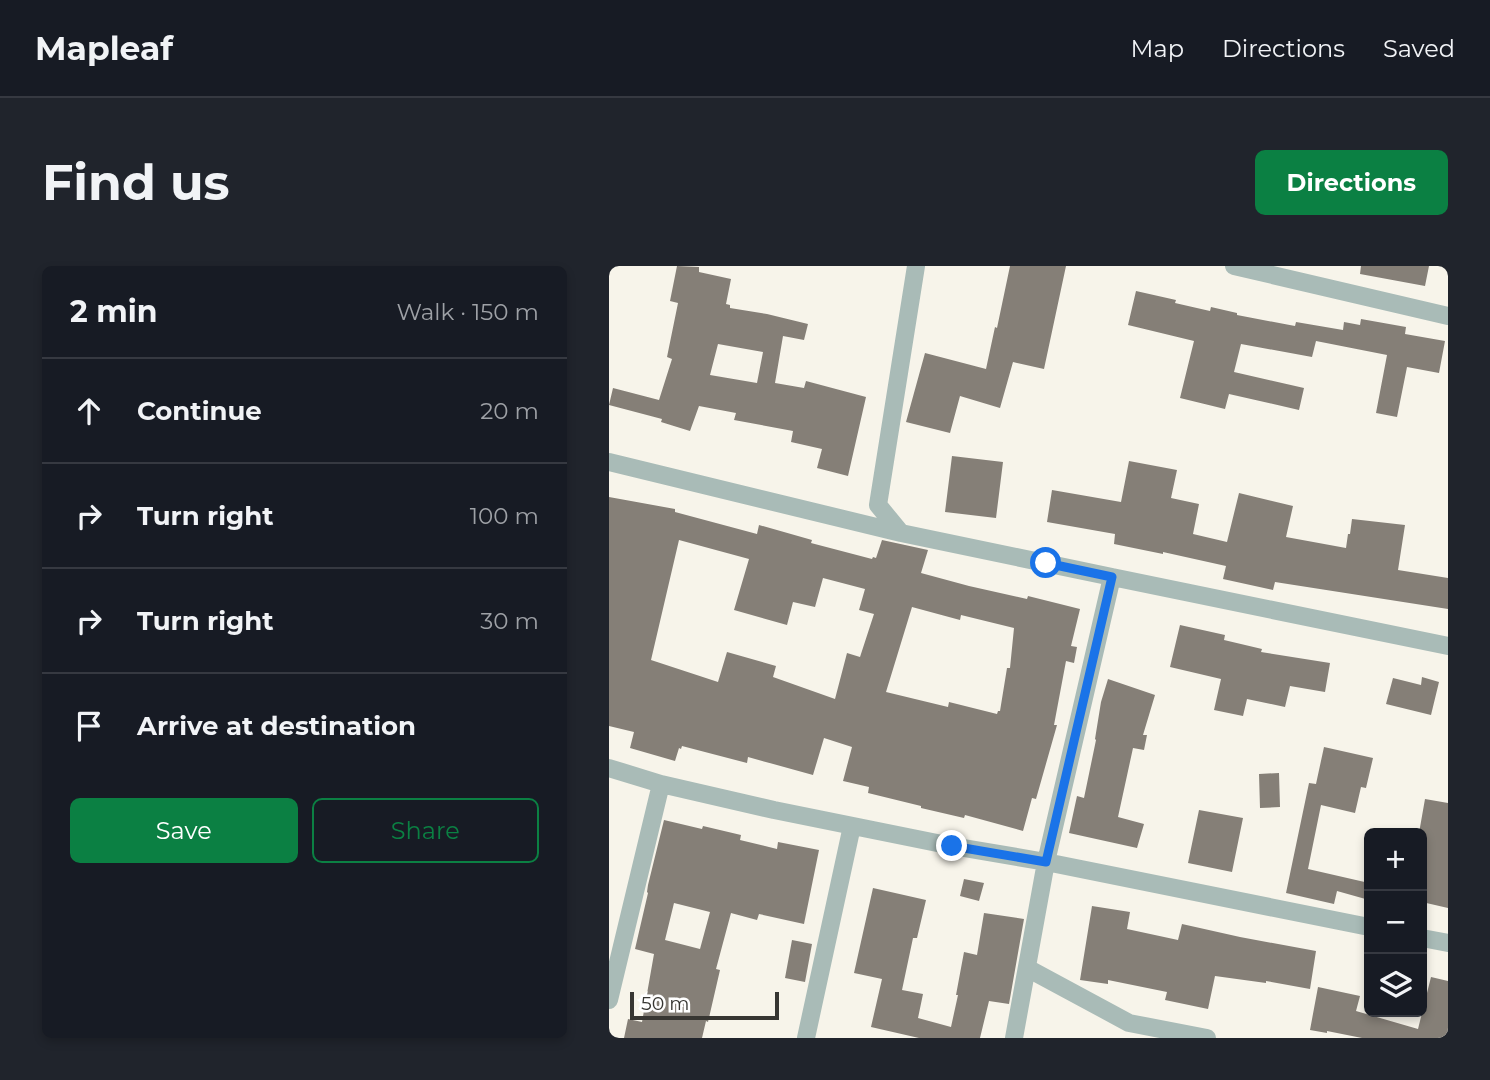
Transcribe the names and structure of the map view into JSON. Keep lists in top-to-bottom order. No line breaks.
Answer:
{"scale_bar":"50 m","page":{"header":"Mapleaf","nav":["Map","Directions","Saved"],"buttons":["Directions",["Save","Share"]],"title":"Find us","heading":["2 min","Walk · 150 m"],"list":[["Continue","20 m"],["Turn right","100 m"],["Turn right","30 m"],"Arrive at destination"],"map_buttons":["+","−"],"scale":"50 m"}}
